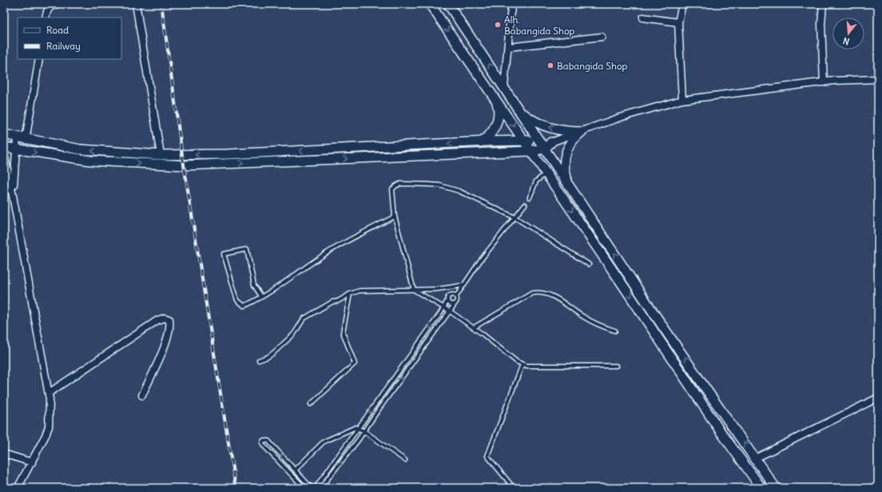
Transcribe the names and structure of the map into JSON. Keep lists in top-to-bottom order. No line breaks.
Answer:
{"places":["Alh. Babangida Shop","Babangida Shop"],"legend":["Road","Railway"],"north":"bottom"}
